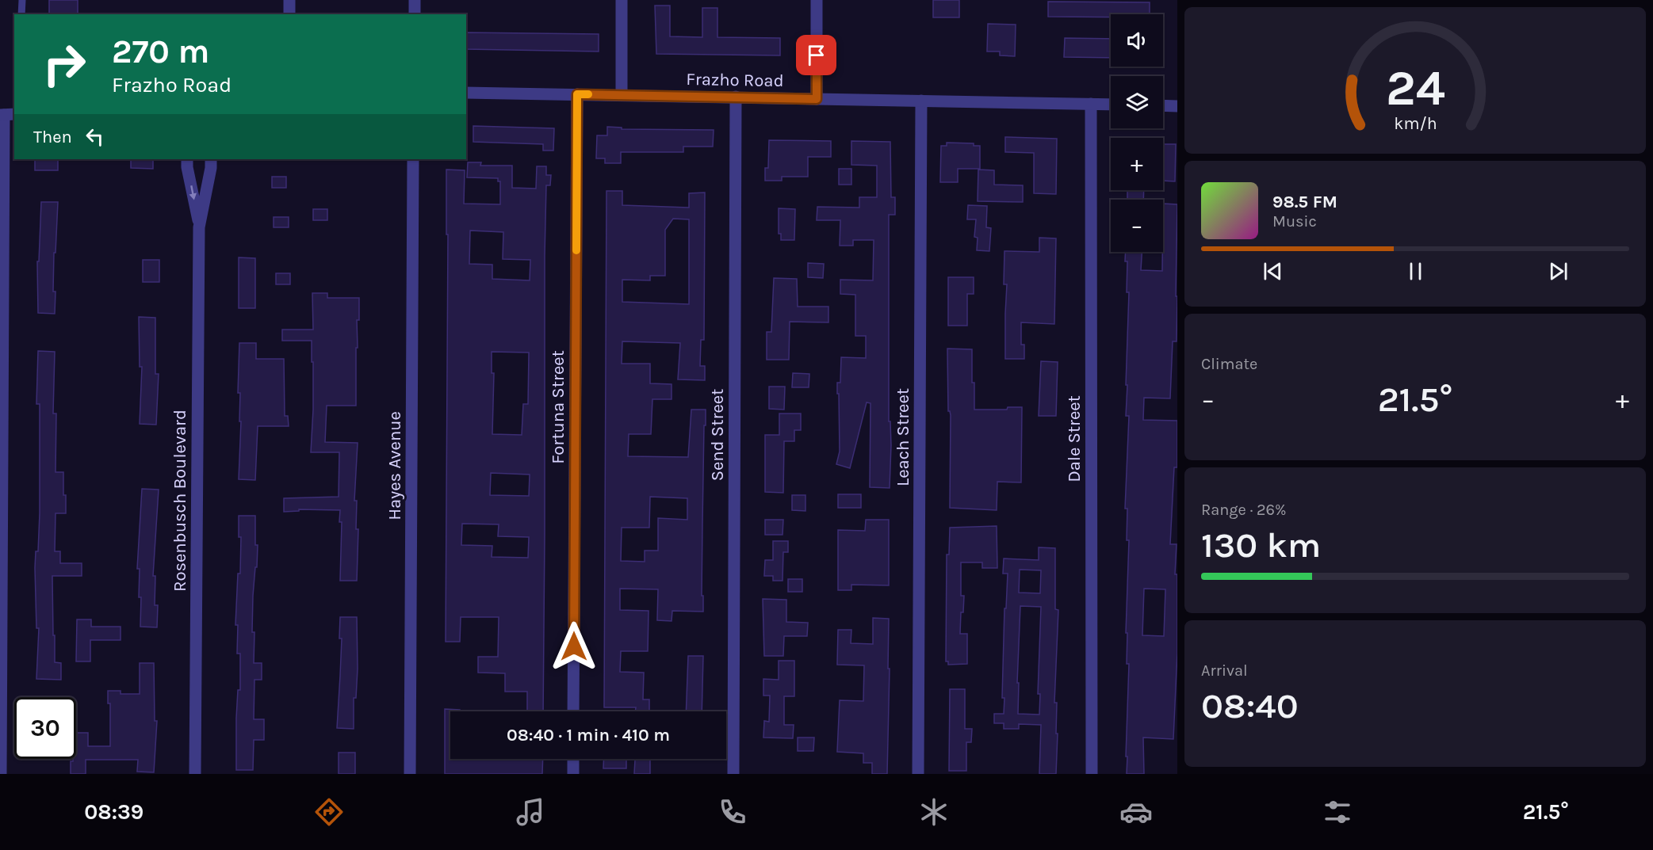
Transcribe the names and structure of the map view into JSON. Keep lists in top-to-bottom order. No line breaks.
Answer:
{"streets":{"street":["Frazho Road","Fortuna Street","Send Street","Leach Street","Dale Street","Hayes Avenue","Rosenbusch Boulevard"]},"crossings":[["Frazho Road","Fortuna Street"],["Frazho Road","Send Street"],["Frazho Road","Leach Street"],["Frazho Road","Dale Street"]],"page":{"map_buttons":["+","−"],"turn":["270 m","Frazho Road"],"then":"Then","song":["98.5 FM","Music"],"tile":["Climate",["Range · 26%","130 km"],["Arrival","08:40"]],"heat":["−","21.5°","+"],"limit":"30","trip":"08:40 · 1 min · 410 m","tabs":["08:39","21.5°"],"gauge":["24","km/h"]}}
